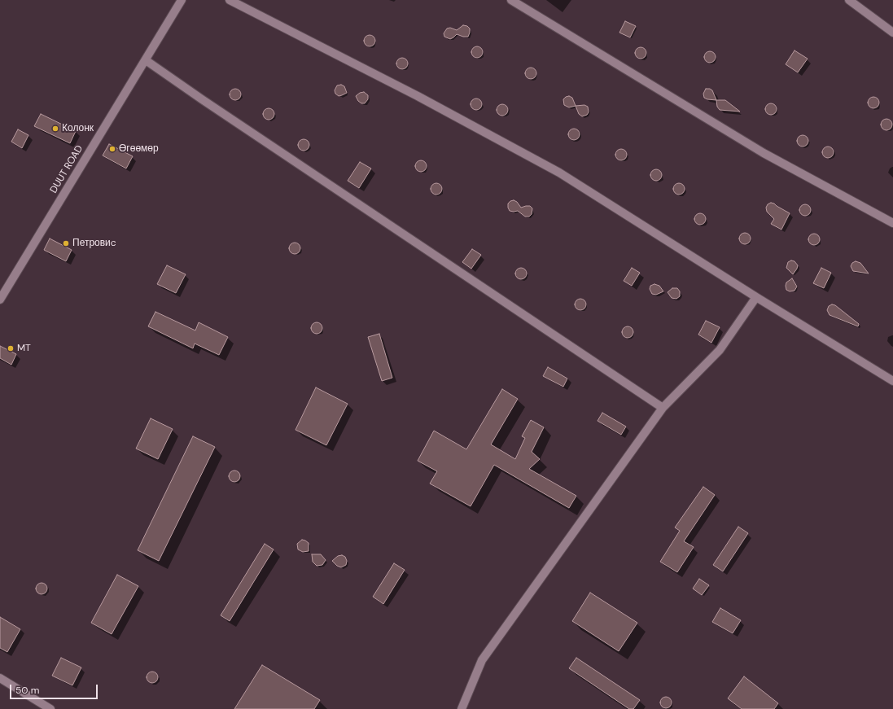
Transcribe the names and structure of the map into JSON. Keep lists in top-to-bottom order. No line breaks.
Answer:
{"streets":{"street":["DUUT ROAD"]},"places":["Колонк","Өгөөмөр","Петровиc","MT"],"scale_bar":"50 m"}
